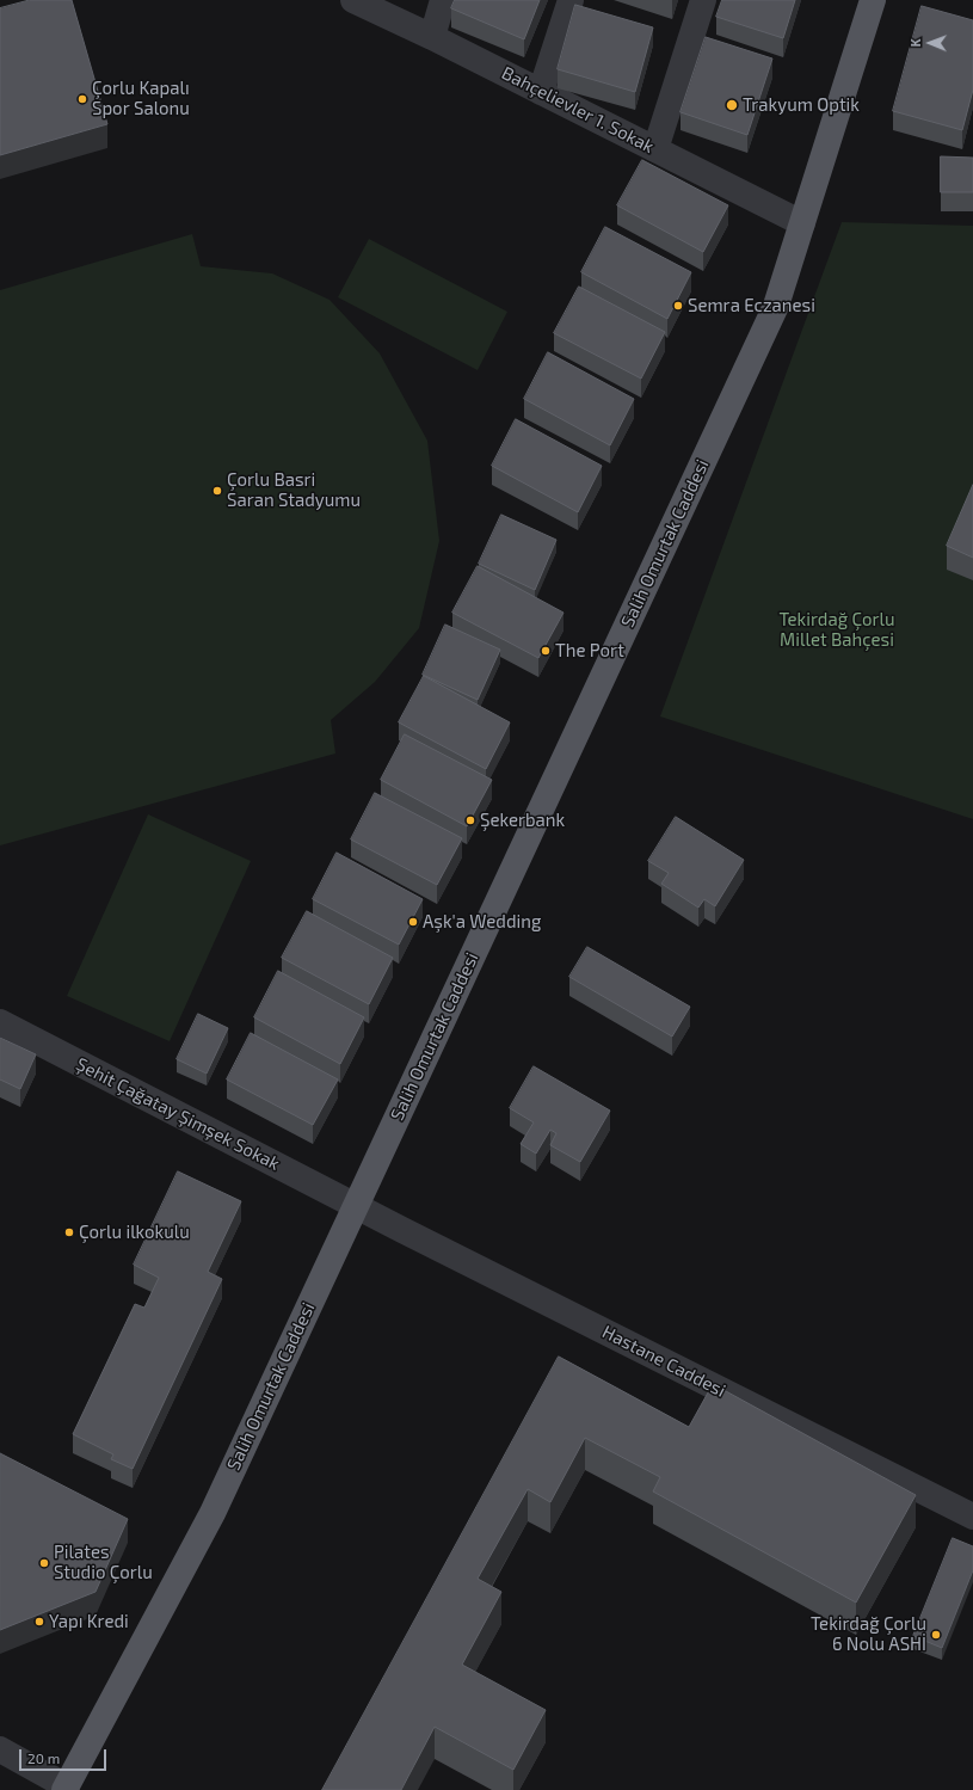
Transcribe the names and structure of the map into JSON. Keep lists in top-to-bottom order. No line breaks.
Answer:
{"streets":{"main road":["Salih Omurtak Caddesi"],"street":["Bahçelievler 1. Sokak","Şehit Çağatay Şimşek Sokak","Hastane Caddesi"]},"crossings":[["Bahçelievler 1. Sokak","Salih Omurtak Caddesi"],["Salih Omurtak Caddesi","Şehit Çağatay Şimşek Sokak"],["Salih Omurtak Caddesi","Hastane Caddesi"],["Şehit Çağatay Şimşek Sokak","Hastane Caddesi"]],"parks":["Tekirdağ Çorlu Millet Bahçesi"],"places":["Çorlu Kapalı Spor Salonu","Trakyum Optik","Semra Eczanesi","Çorlu Basri Saran Stadyumu","The Port","Şekerbank","Aşk'a Wedding","Çorlu ilkokulu","Pilates Studio Çorlu","Yapı Kredi","Tekirdağ Çorlu 6 Nolu ASHİ"],"scale_bar":"20 m","north":"left"}
